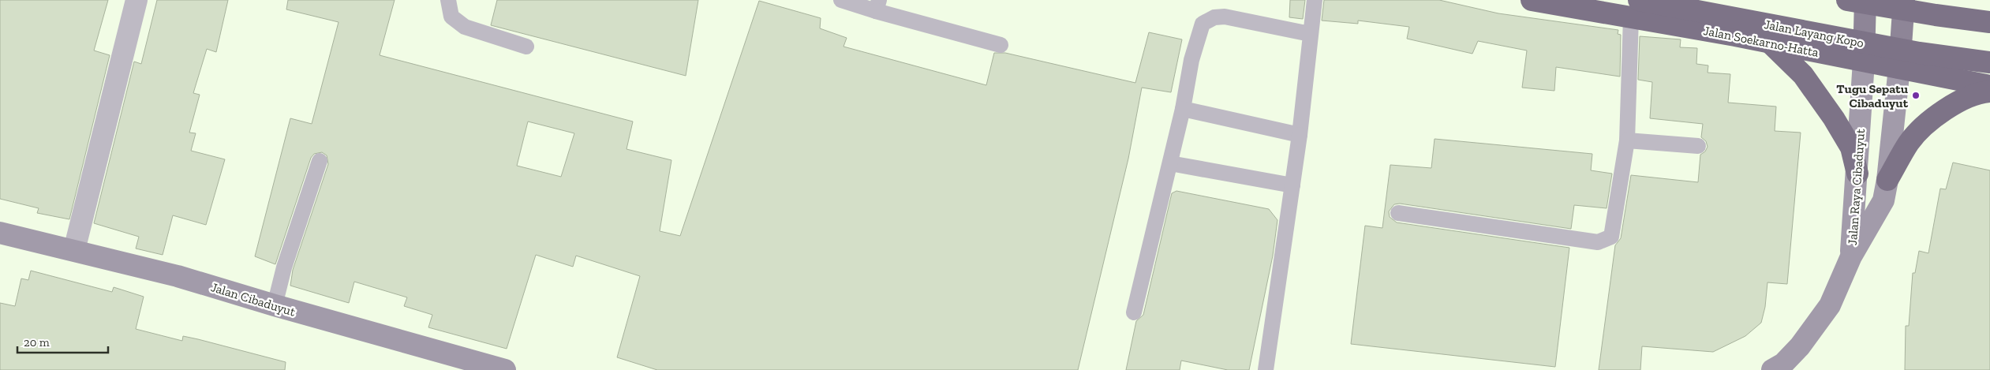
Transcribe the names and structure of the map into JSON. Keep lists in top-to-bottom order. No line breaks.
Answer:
{"streets":{"highway":["Jalan Layang Kopo","Jalan Soekarno-Hatta"],"main road":["Jalan Raya Cibaduyut","Jalan Cibaduyut"]},"crossings":[["Jalan Layang Kopo","Jalan Soekarno-Hatta"],["Jalan Soekarno-Hatta","Jalan Raya Cibaduyut"]],"places":["Tugu Sepatu Cibaduyut"],"scale_bar":"20 m"}
